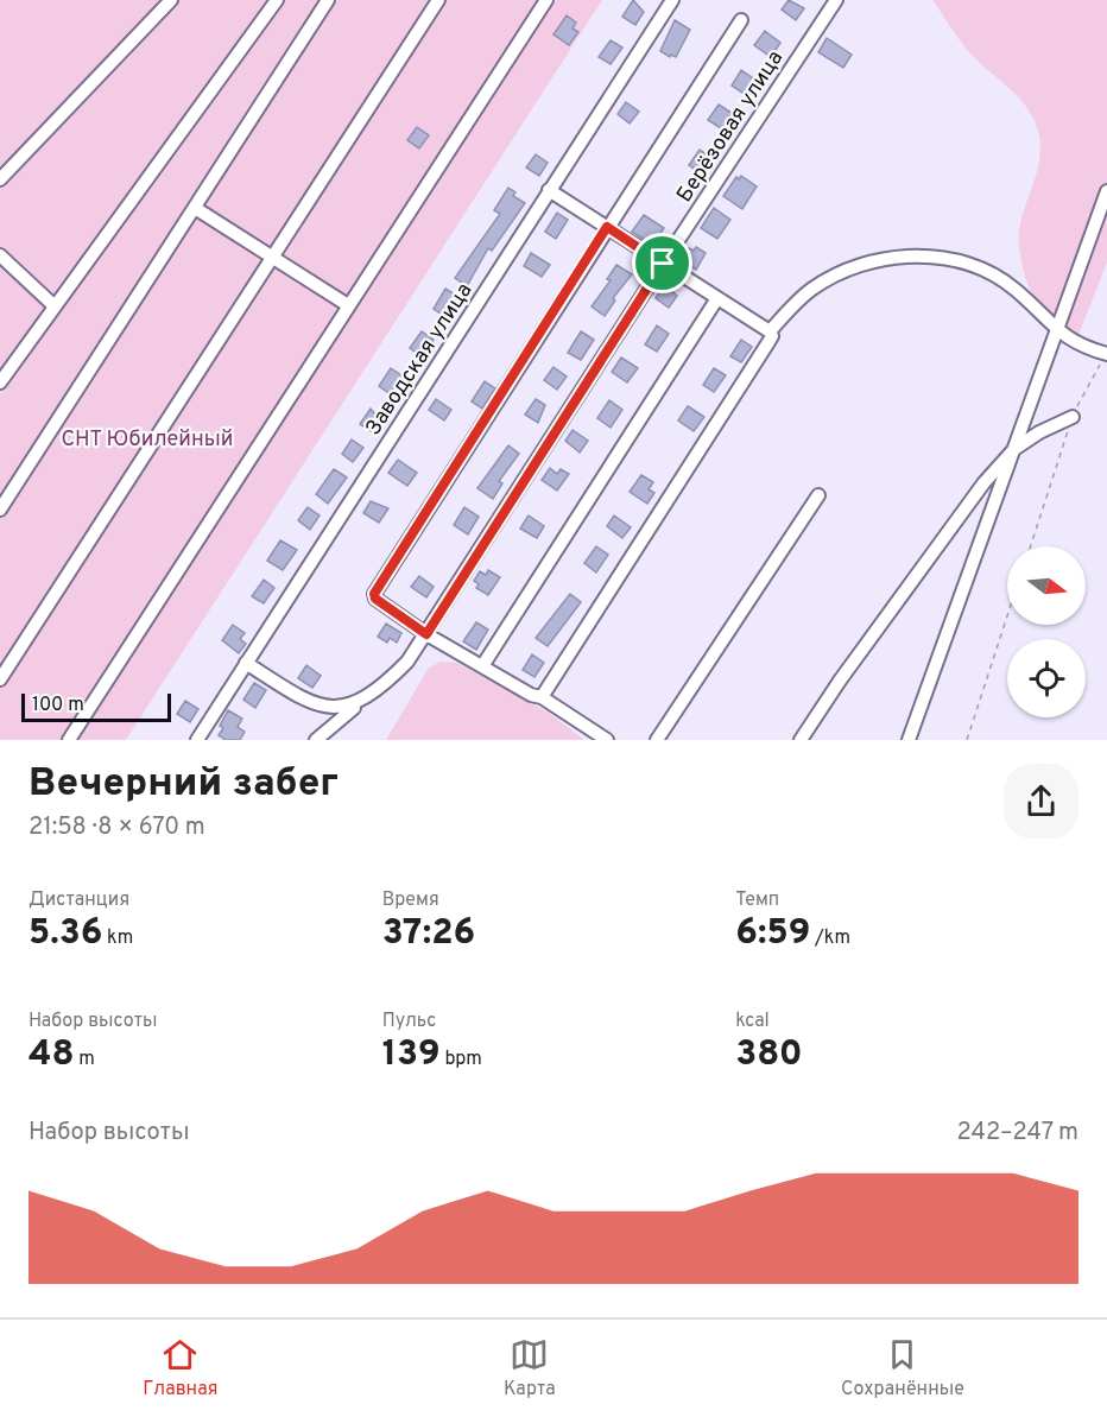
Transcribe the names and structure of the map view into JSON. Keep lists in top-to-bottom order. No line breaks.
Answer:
{"streets":{"street":["Берёзовая улица","Заводская улица"]},"parks":["СНТ Юбилейный"],"scale_bar":"100 m","north":"right","page":{"scale":"100 m","heading":["Вечерний забег","21:58 · 8 × 670 m"],"stats":[["Дистанция","5.36 km"],["Время","37:26"],["Темп","6:59 /km"],["Набор высоты","48 m"],["Пульс","139 bpm"],["kcal","380"]],"chart":["Набор высоты","242–247 m"],"tabs":["Главная","Карта","Сохранённые"]}}
